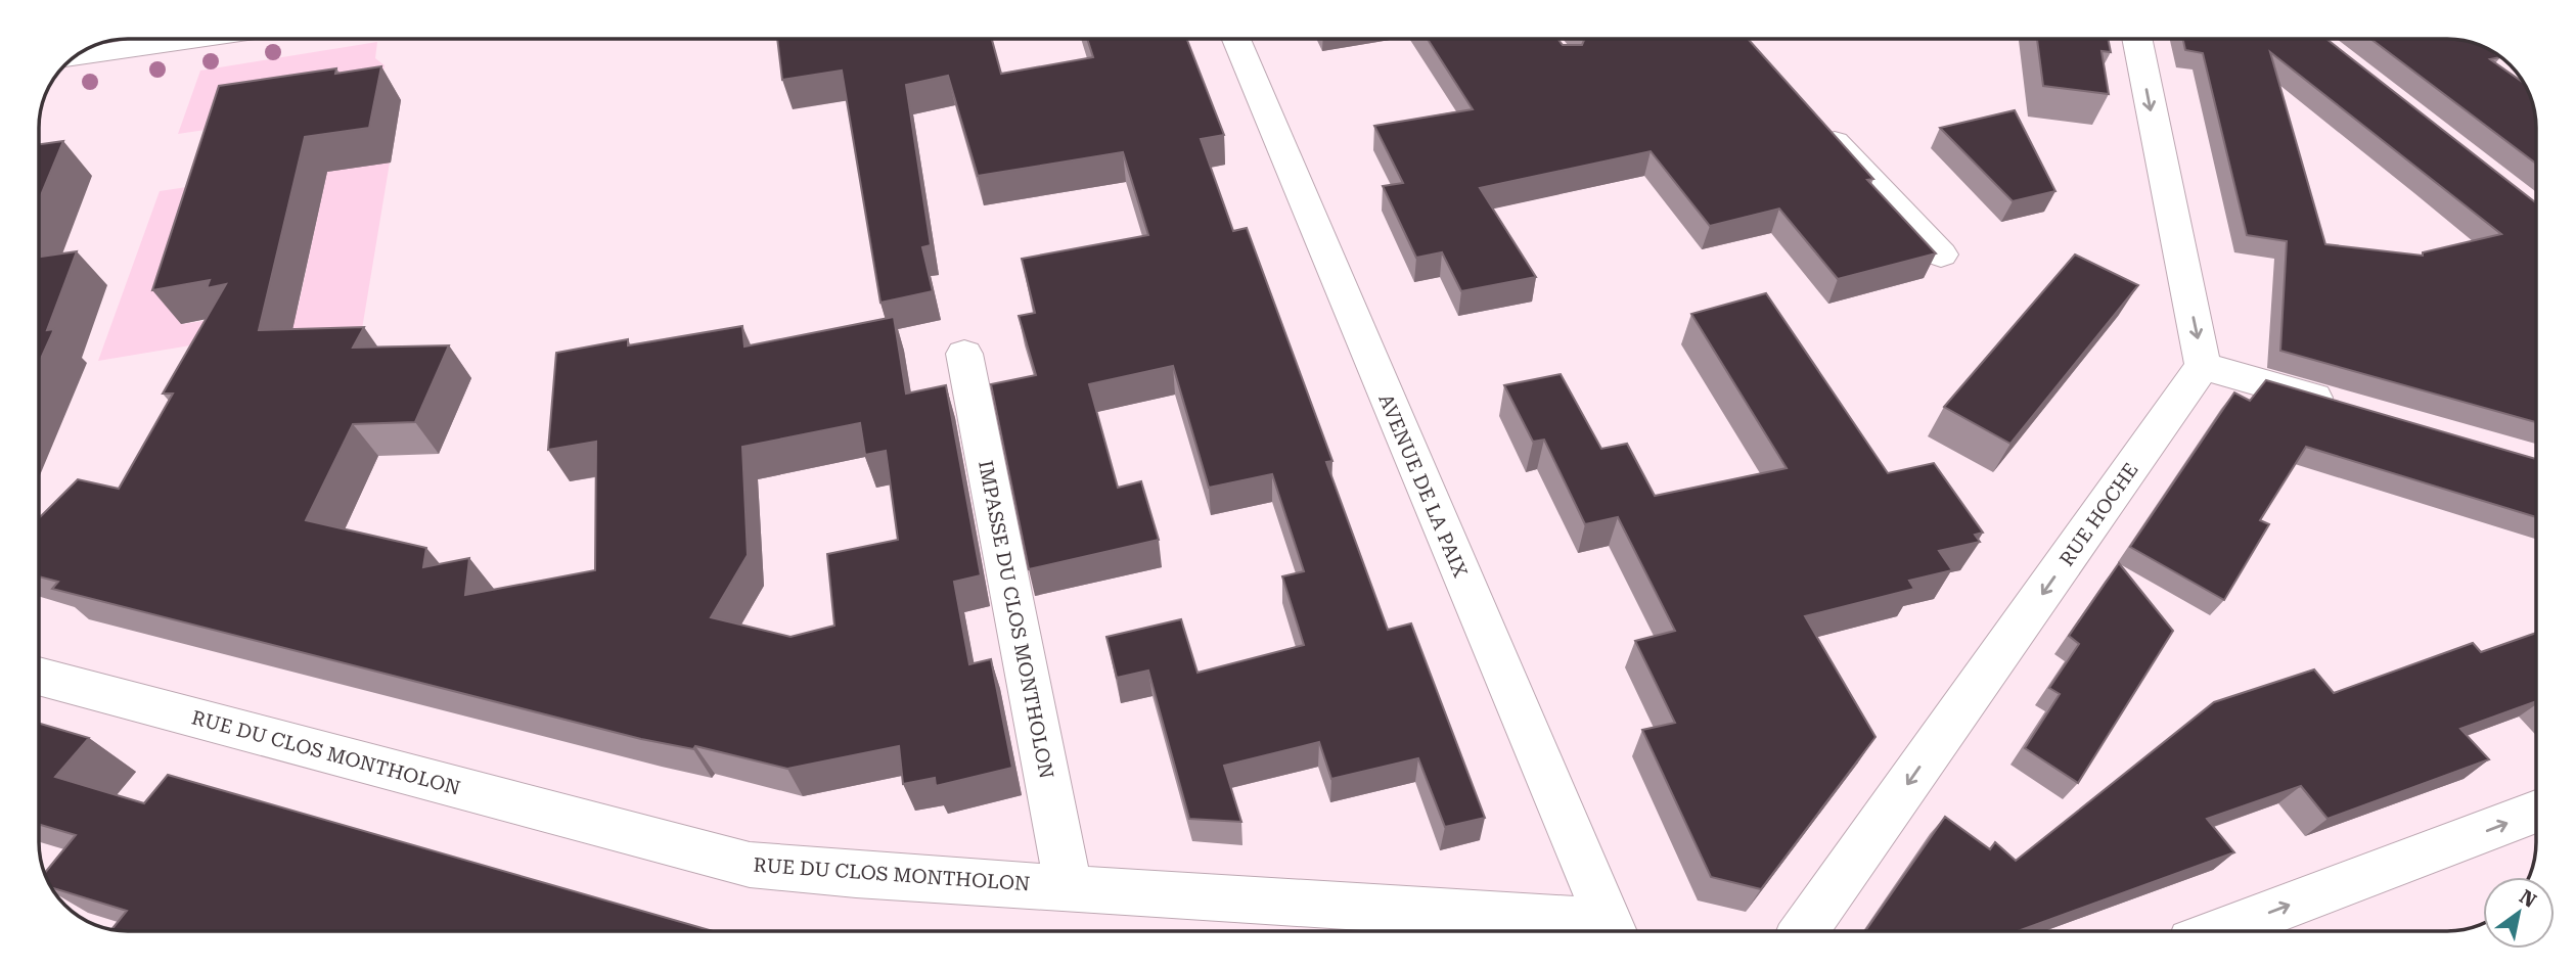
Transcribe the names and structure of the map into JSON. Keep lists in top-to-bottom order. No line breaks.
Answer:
{"streets":{"street":["AVENUE DE LA PAIX","RUE HOCHE","IMPASSE DU CLOS MONTHOLON","RUE DU CLOS MONTHOLON"]},"crossings":[["AVENUE DE LA PAIX","RUE DU CLOS MONTHOLON"],["IMPASSE DU CLOS MONTHOLON","RUE DU CLOS MONTHOLON"]],"one_way":["RUE HOCHE"],"north":"top right"}
